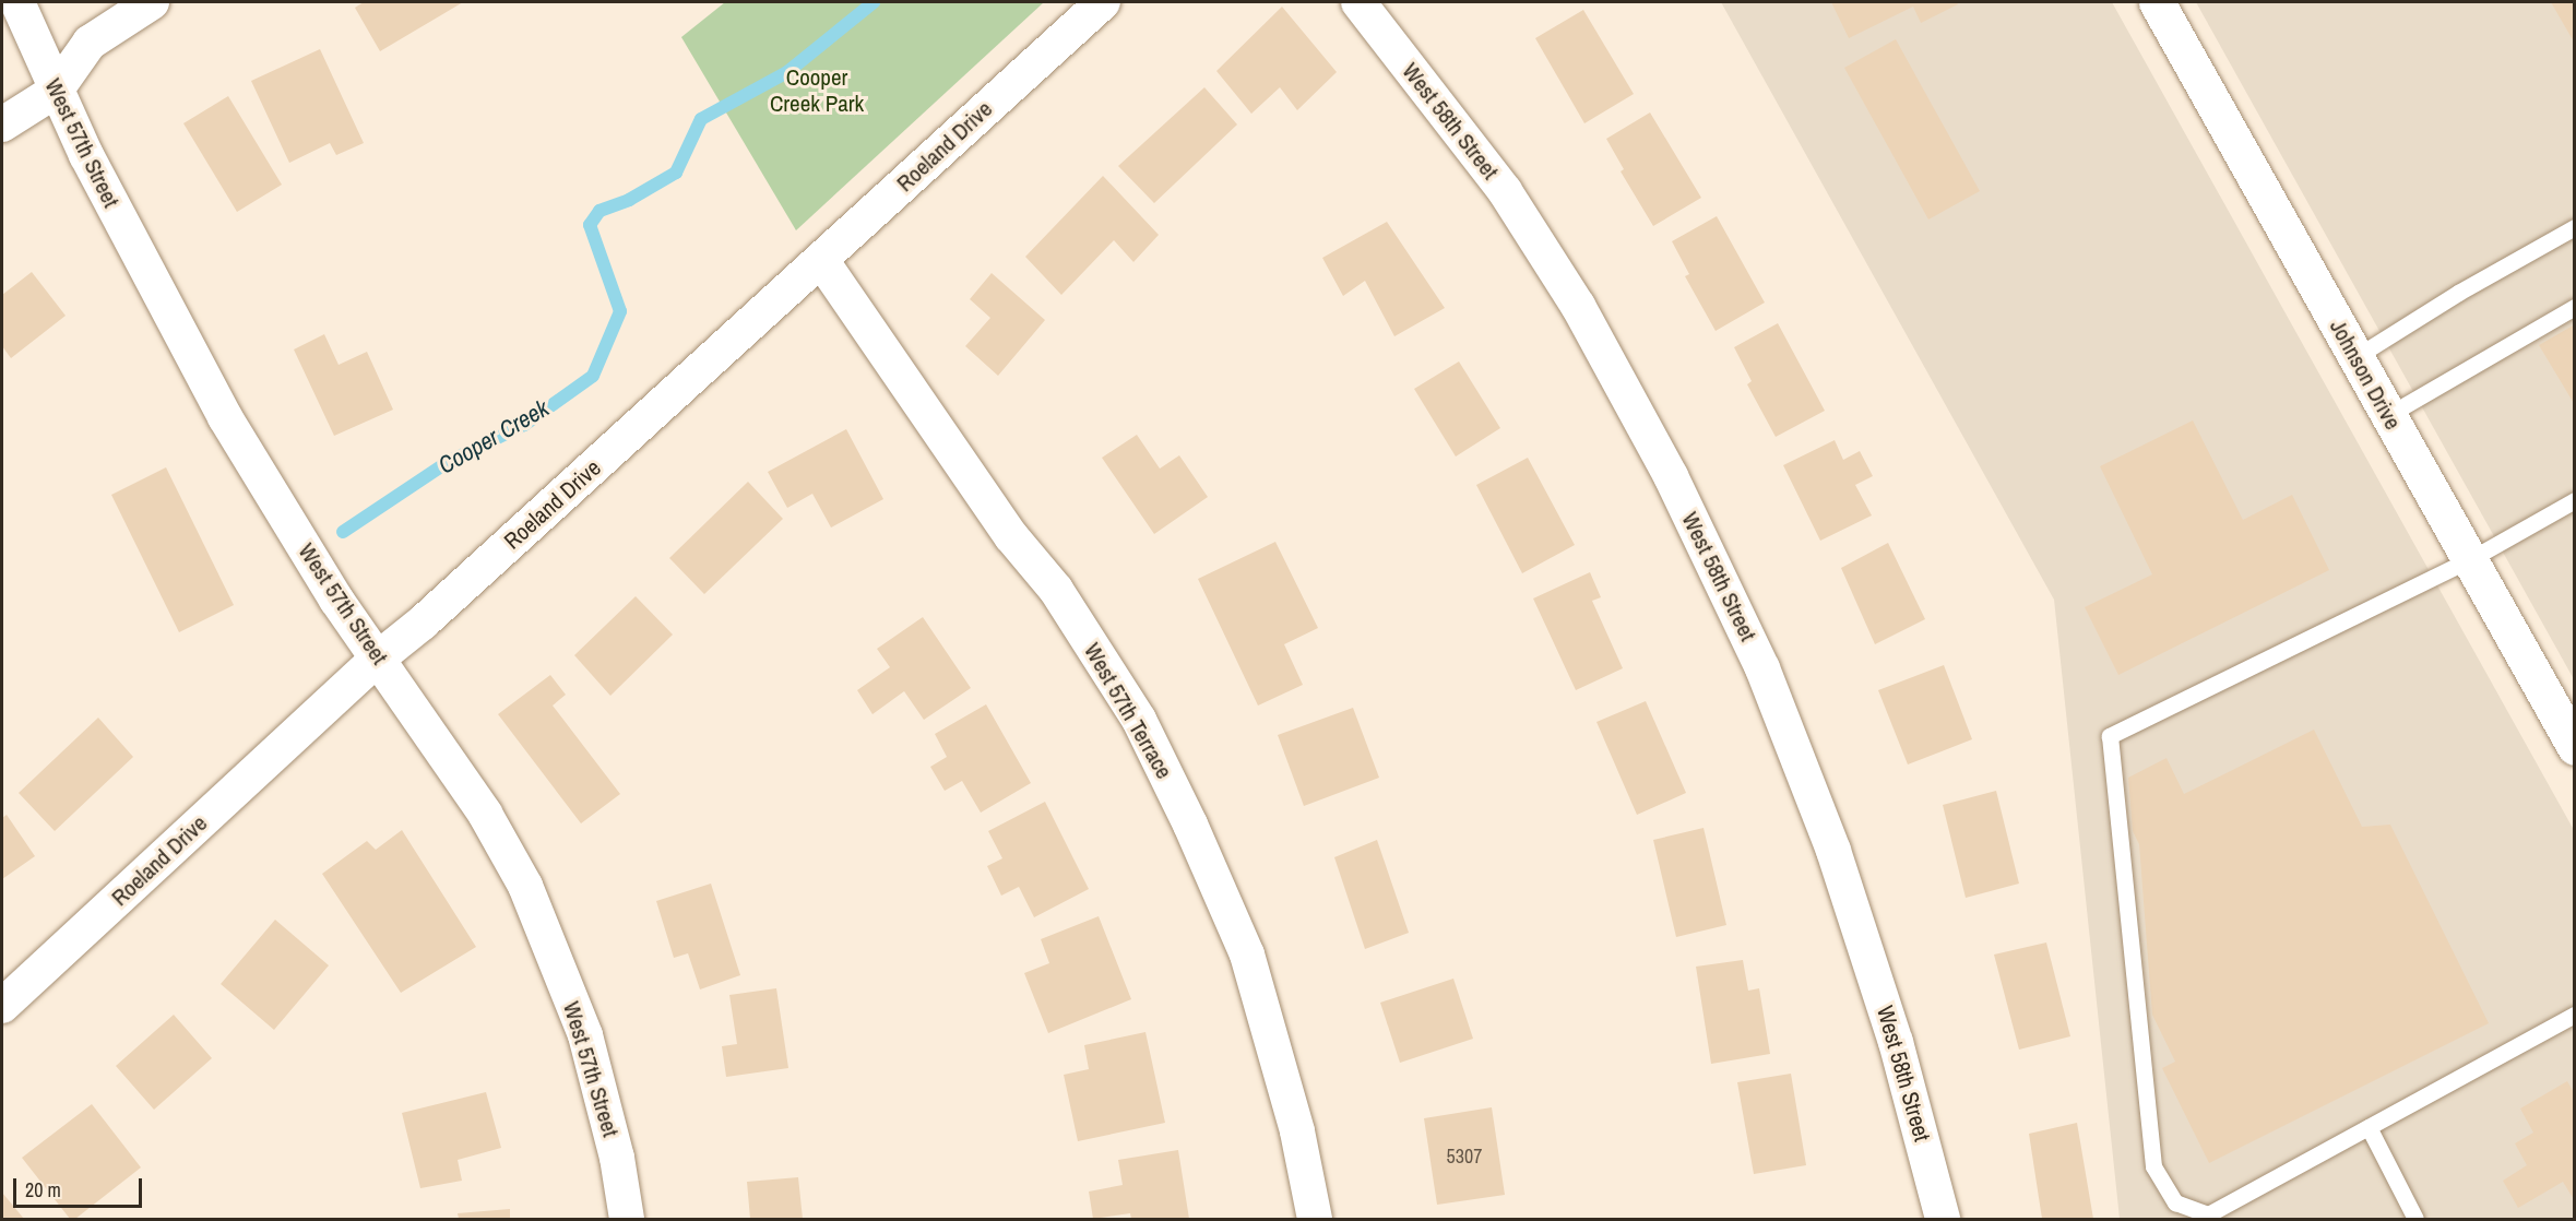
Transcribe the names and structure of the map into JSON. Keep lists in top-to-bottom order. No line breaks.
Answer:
{"streets":{"main road":["Johnson Drive"],"street":["West 58th Street","West 57th Street","Roeland Drive","West 57th Terrace"]},"crossings":[["West 57th Street","Roeland Drive"],["Roeland Drive","West 57th Terrace"]],"water":["Cooper Creek"],"parks":["Cooper Creek Park"],"house_numbers":["5307"],"scale_bar":"20 m"}
